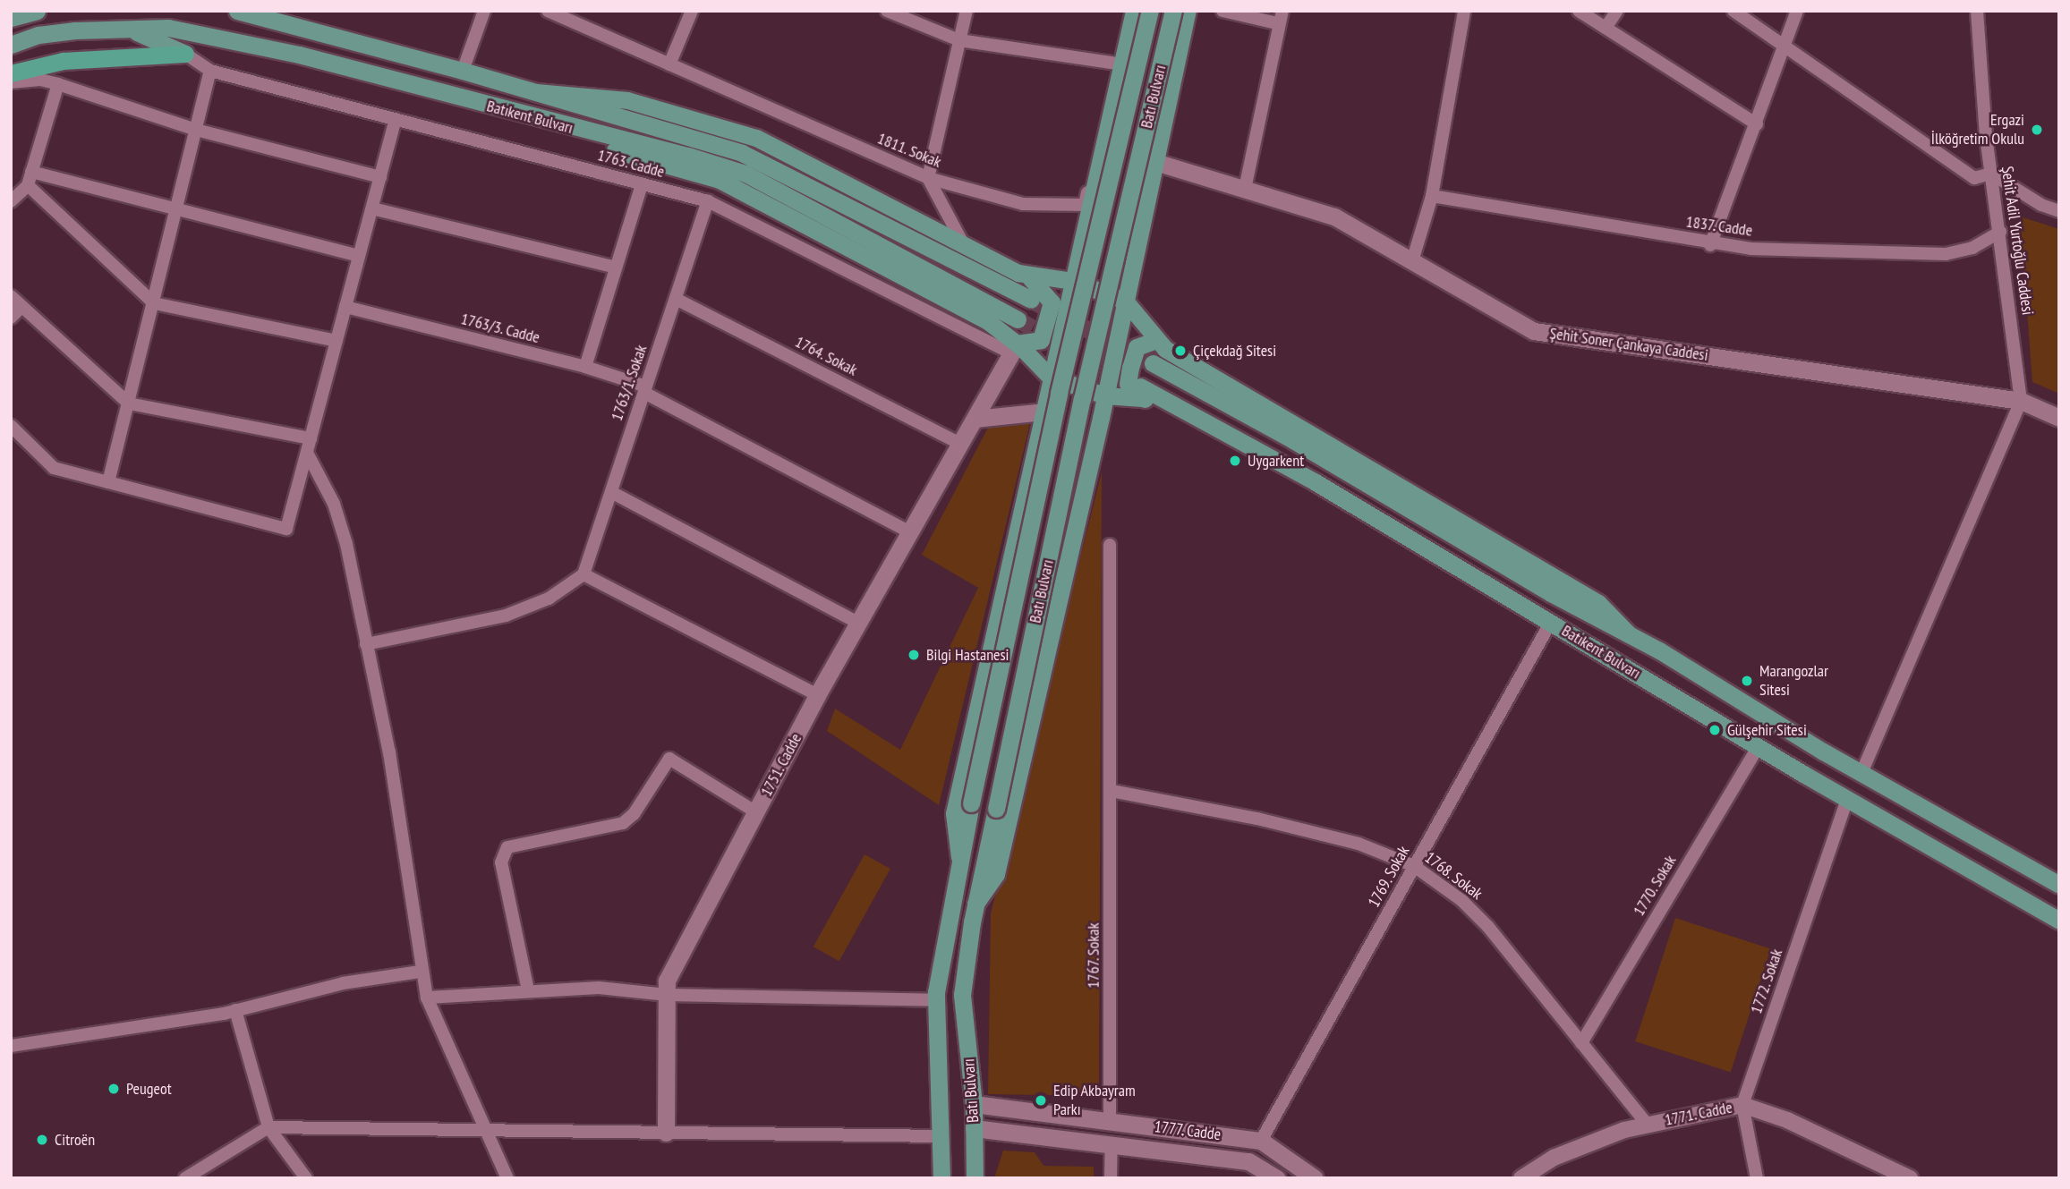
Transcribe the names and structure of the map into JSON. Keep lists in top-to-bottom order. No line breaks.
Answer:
{"streets":{"main road":["Batı Bulvarı","Batıkent Bulvarı","Şehit Soner Çankaya Caddesi","1751. Cadde","1777. Cadde"],"street":["1811. Sokak","1763. Cadde","1837. Cadde","Şehit Adil Yurtoğlu Caddesi","1763/3. Cadde","1764. Sokak","1763/1. Sokak","1768. Sokak","1769. Sokak","1770. Sokak","1767. Sokak","1772. Sokak","1771. Cadde"]},"crossings":[["Batı Bulvarı","1777. Cadde"],["Batıkent Bulvarı","1770. Sokak"],["Batıkent Bulvarı","1772. Sokak"],["1763. Cadde","1763/1. Sokak"],["1763. Cadde","1751. Cadde"],["1837. Cadde","Şehit Adil Yurtoğlu Caddesi"],["Şehit Adil Yurtoğlu Caddesi","Şehit Soner Çankaya Caddesi"],["1763/3. Cadde","1763/1. Sokak"],["1763/3. Cadde","1751. Cadde"],["1764. Sokak","1763/1. Sokak"],["1764. Sokak","1751. Cadde"],["1768. Sokak","1769. Sokak"],["1768. Sokak","1770. Sokak"],["1768. Sokak","1767. Sokak"],["1768. Sokak","1771. Cadde"],["1769. Sokak","1777. Cadde"],["1767. Sokak","1777. Cadde"],["1772. Sokak","1771. Cadde"]],"places":["Ergazi İlköğretim Okulu","Çiçekdağ Sitesi","Uygarkent","Bilgi Hastanesi","Marangozlar Sitesi","Gülşehir Sitesi","Peugeot","Edip Akbayram Parkı","Citroën"]}
